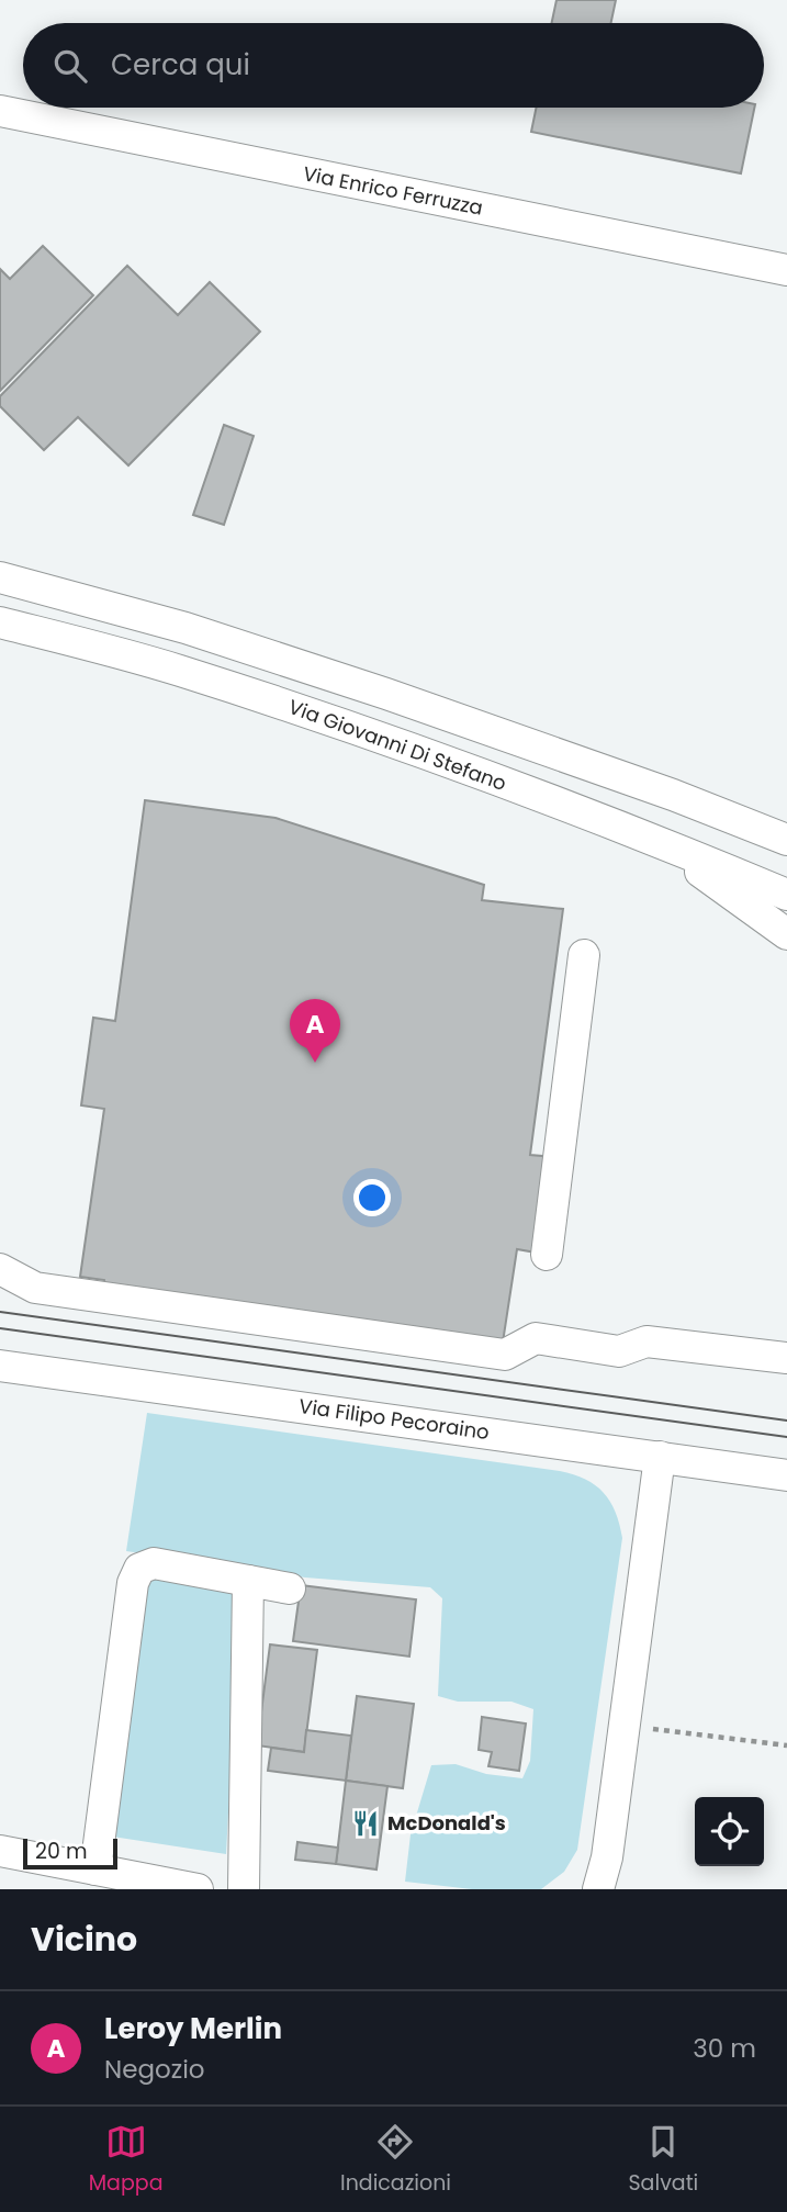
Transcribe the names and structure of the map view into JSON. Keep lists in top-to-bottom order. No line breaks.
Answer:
{"streets":{"street":["Via Enrico Ferruzza","Via Giovanni Di Stefano","Via Filipo Pecoraino"]},"places":{"restaurant":["McDonald's"]},"scale_bar":"20 m","page":{"search":"Cerca qui","pins":"A","scale":"20 m","heading":"Vicino","list":[{"mark":"A","name":"Leroy Merlin","note":"Negozio","value":"30 m"}],"nav":["Mappa","Indicazioni","Salvati"]}}
